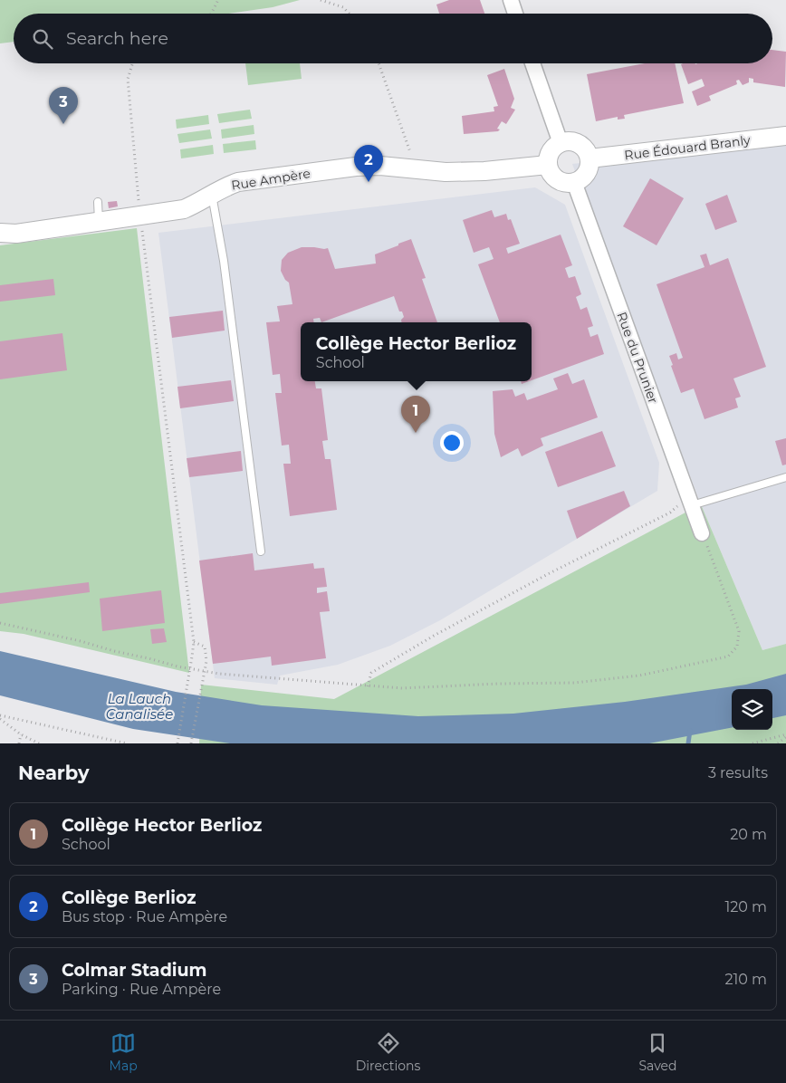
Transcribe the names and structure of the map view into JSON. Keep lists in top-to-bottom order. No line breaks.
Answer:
{"streets":{"street":["Rue Édouard Branly","Rue Ampère","Rue du Prunier"]},"crossings":[["Rue Édouard Branly","Rue Ampère"],["Rue Édouard Branly","Rue du Prunier"],["Rue Ampère","Rue du Prunier"]],"water":["La Lauch Canalisée"],"page":{"search":"Search here","pins":["3","2","1"],"popup":["Collège Hector Berlioz","School"],"heading":["Nearby","3 results"],"list":[{"mark":"1","name":"Collège Hector Berlioz","note":"School","value":"20 m"},{"mark":"2","name":"Collège Berlioz","note":"Bus stop · Rue Ampère","value":"120 m"},{"mark":"3","name":"Colmar Stadium","note":"Parking · Rue Ampère","value":"210 m"}],"nav":["Map","Directions","Saved"]}}
